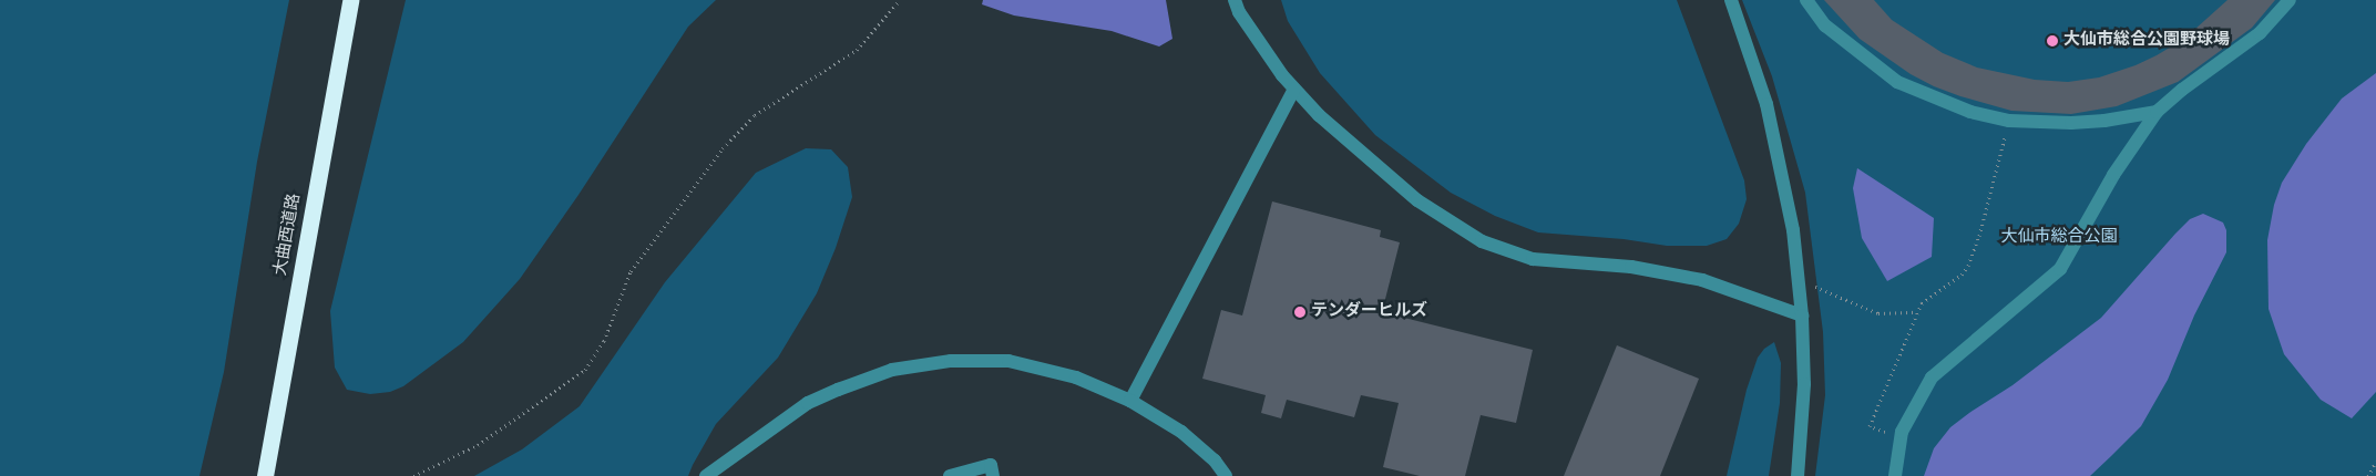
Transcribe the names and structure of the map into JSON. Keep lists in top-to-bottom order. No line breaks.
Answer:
{"streets":{"highway":["大曲西道路"]},"parks":["大仙市総合公園"],"places":["大仙市総合公園野球場","テンダーヒルズ"]}
